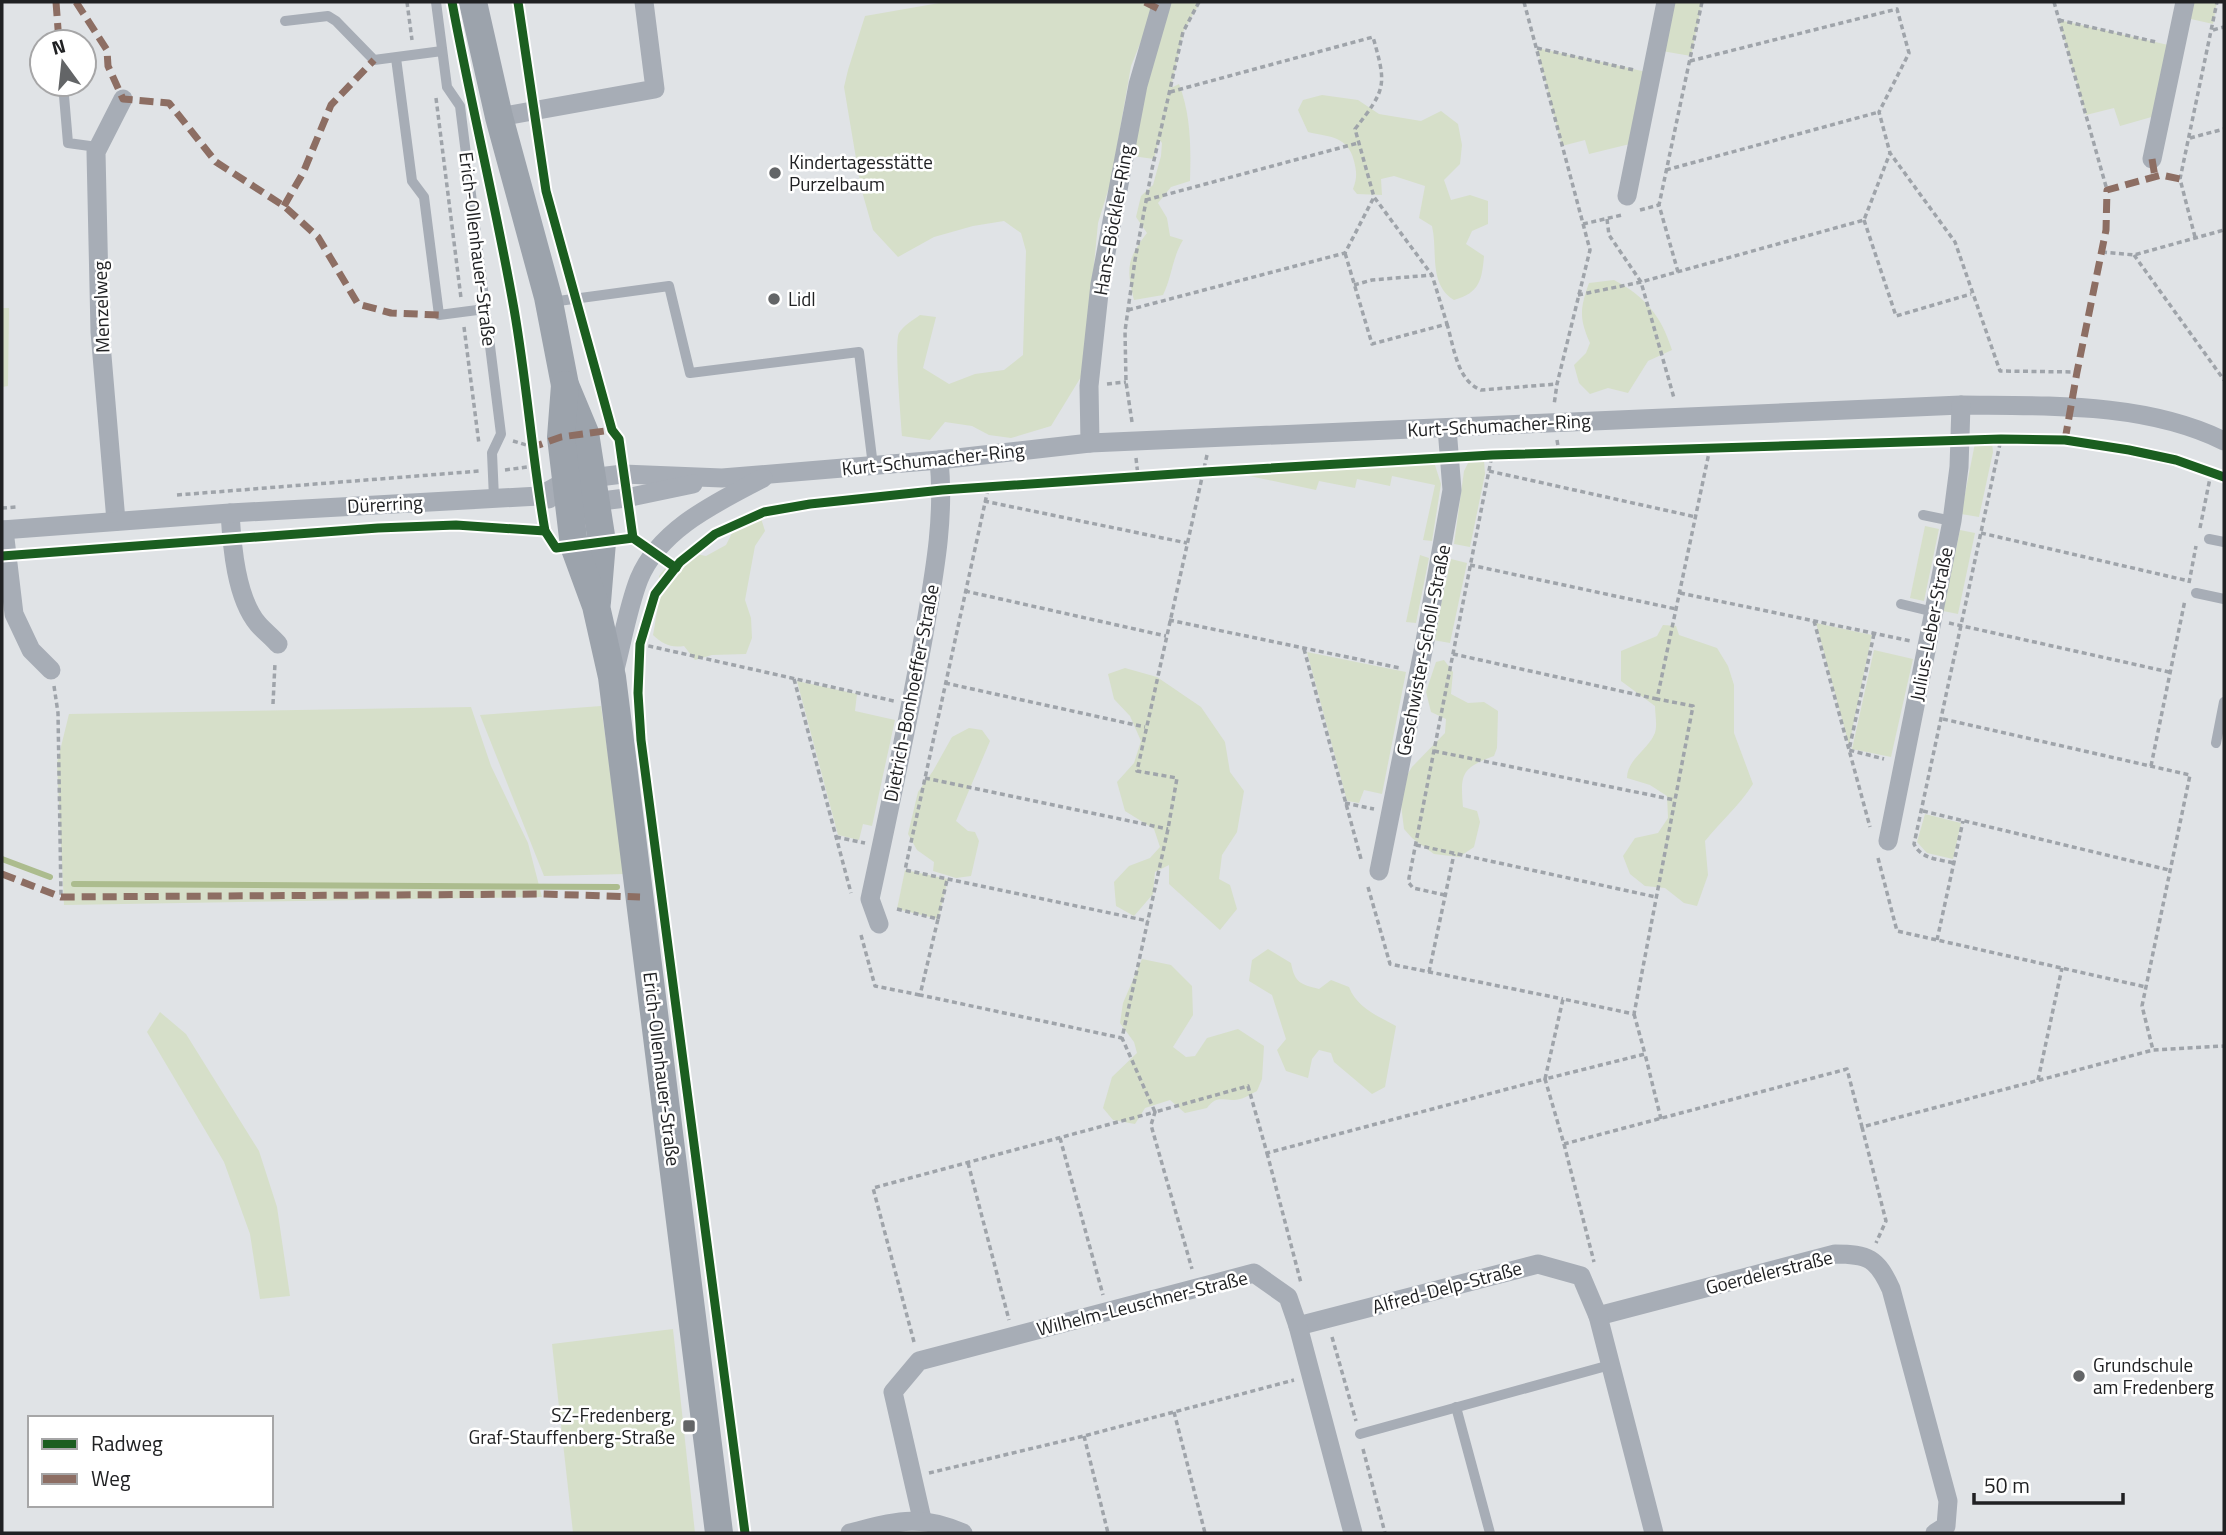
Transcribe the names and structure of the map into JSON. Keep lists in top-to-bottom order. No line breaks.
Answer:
{"streets":{"street":["Hans-Böckler-Ring","Erich-Ollenhauer-Straße","Menzelweg","Kurt-Schumacher-Ring","Dürerring","Julius-Leber-Straße","Geschwister-Scholl-Straße","Dietrich-Bonhoeffer-Straße","Goerdelerstraße","Alfred-Delp-Straße","Wilhelm-Leuschner-Straße"]},"crossings":[["Hans-Böckler-Ring","Kurt-Schumacher-Ring"],["Erich-Ollenhauer-Straße","Kurt-Schumacher-Ring"],["Erich-Ollenhauer-Straße","Dürerring"],["Menzelweg","Dürerring"],["Kurt-Schumacher-Ring","Dürerring"],["Kurt-Schumacher-Ring","Julius-Leber-Straße"],["Kurt-Schumacher-Ring","Geschwister-Scholl-Straße"],["Kurt-Schumacher-Ring","Dietrich-Bonhoeffer-Straße"]],"places":{"other":["Kindertagesstätte Purzelbaum","Lidl","Grundschule am Fredenberg"],"transit":["SZ-Fredenberg, Graf-Stauffenberg-Straße"]},"legend":["Radweg","Weg"],"scale_bar":"50 m","north":"top"}
